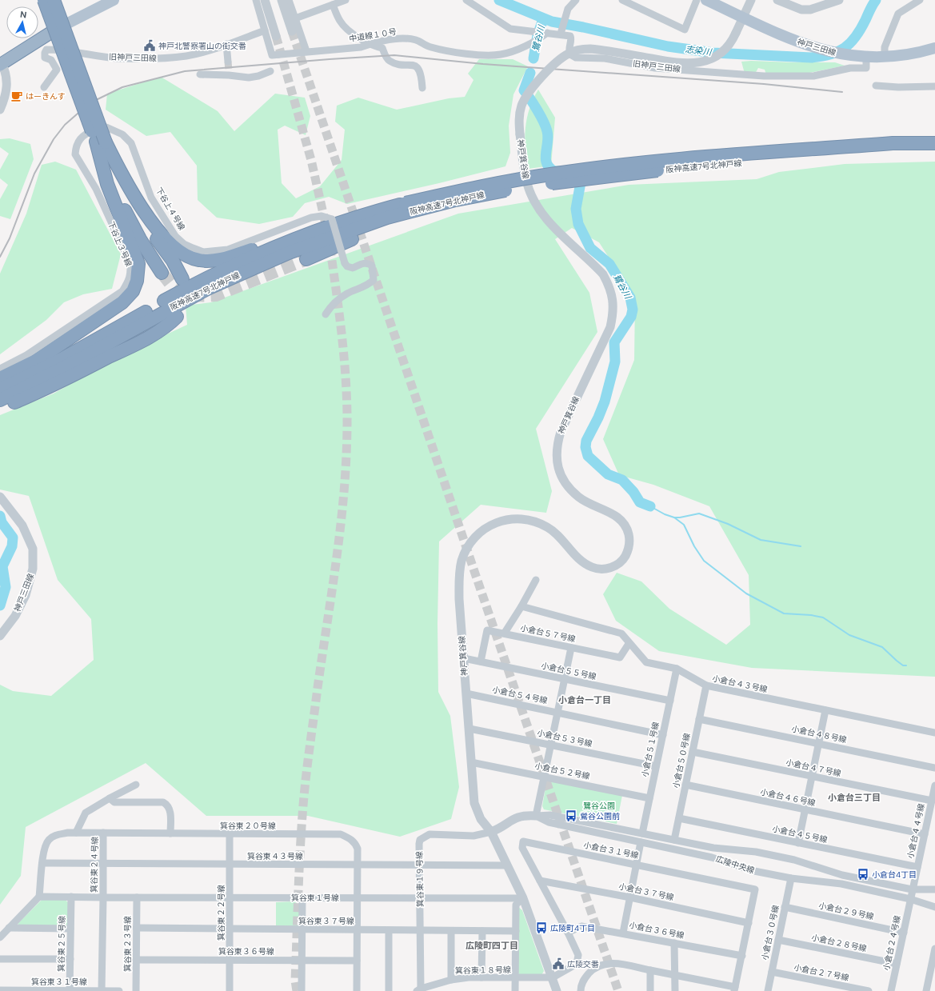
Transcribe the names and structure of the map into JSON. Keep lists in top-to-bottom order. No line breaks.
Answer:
{"streets":{"highway":["阪神高速7号北神戸線"],"main road":["神戸三田線"],"street":["中道線１０号","旧神戸三田線","神戸箕谷線","下谷上４号線","下谷上３号線","小倉台５７号線","小倉台５５号線","小倉台４３号線","小倉台５４号線","小倉台４８号線","小倉台５３号線","小倉台５１号線","小倉台５０号線","小倉台４７号線","小倉台５２号線","小倉台４６号線","箕谷東２０号線","小倉台４４号線","小倉台４５号線","小倉台３１号線","箕谷東４３号線","箕谷東２４号線","広陵中央線","箕谷東１９号線","小倉台３７号線","箕谷東１号線","小倉台２９号線","箕谷東２２号線","箕谷東３７号線","小倉台３６号線","小倉台３０号線","小倉台２８号線","小倉台２４号線","箕谷東２５号線","箕谷東２３号線","箕谷東３６号線","箕谷東１８号線","小倉台２７号線","箕谷東３１号線"]},"crossings":[["中道線１０号","旧神戸三田線"],["神戸三田線","旧神戸三田線"],["神戸三田線","神戸箕谷線"],["旧神戸三田線","神戸箕谷線"],["神戸箕谷線","小倉台５５号線"],["神戸箕谷線","小倉台５４号線"],["神戸箕谷線","小倉台５３号線"],["神戸箕谷線","小倉台５２号線"],["神戸箕谷線","広陵中央線"],["神戸箕谷線","箕谷東１９号線"],["下谷上４号線","下谷上３号線"],["小倉台５７号線","小倉台５５号線"],["小倉台５７号線","小倉台４３号線"],["小倉台５５号線","小倉台５１号線"],["小倉台４３号線","小倉台５１号線"],["小倉台４３号線","小倉台５０号線"],["小倉台５４号線","小倉台５１号線"],["小倉台４８号線","小倉台５０号線"],["小倉台５３号線","小倉台５１号線"],["小倉台５１号線","小倉台５２号線"],["小倉台５１号線","広陵中央線"],["小倉台５０号線","小倉台４７号線"],["小倉台５０号線","小倉台４６号線"],["小倉台５０号線","小倉台４５号線"],["小倉台５０号線","広陵中央線"],["小倉台４７号線","小倉台４４号線"],["小倉台４６号線","小倉台４４号線"],["箕谷東２０号線","箕谷東４３号線"],["箕谷東２０号線","箕谷東２４号線"],["箕谷東２０号線","箕谷東１号線"],["箕谷東２０号線","箕谷東２２号線"],["箕谷東２０号線","箕谷東３７号線"],["箕谷東２０号線","箕谷東３６号線"],["小倉台４４号線","小倉台４５号線"],["小倉台４４号線","広陵中央線"],["小倉台４４号線","小倉台２４号線"],["小倉台３１号線","小倉台３７号線"],["小倉台３１号線","小倉台３６号線"],["小倉台３１号線","箕谷東１８号線"],["箕谷東４３号線","箕谷東２４号線"],["箕谷東４３号線","箕谷東１９号線"],["箕谷東４３号線","箕谷東２２号線"],["箕谷東２４号線","箕谷東１号線"],["広陵中央線","箕谷東１９号線"],["広陵中央線","小倉台３０号線"],["広陵中央線","小倉台２４号線"],["箕谷東１９号線","箕谷東１号線"],["箕谷東１９号線","箕谷東３７号線"],["箕谷東１９号線","箕谷東１８号線"],["箕谷東１号線","箕谷東２２号線"],["箕谷東１号線","箕谷東２３号線"],["小倉台２９号線","小倉台３０号線"],["小倉台２９号線","小倉台２４号線"],["箕谷東２２号線","箕谷東３７号線"],["箕谷東２２号線","箕谷東３６号線"],["箕谷東３７号線","箕谷東２３号線"],["小倉台３０号線","小倉台２８号線"],["小倉台３０号線","小倉台２７号線"],["小倉台２８号線","小倉台２４号線"],["箕谷東２５号線","箕谷東３１号線"],["箕谷東２３号線","箕谷東３６号線"]],"districts":["小倉台一丁目","小倉台三丁目","広陵町四丁目"],"water":["鷺谷川","志染川"],"parks":["鷺谷公園"],"places":{"public building":["神戸北警察署山の街交番","広陵交番"],"cafe":["はーきんす"],"bus stop":["鶯谷公園前","小倉台4丁目","広陵町4丁目"]},"north":"top"}
